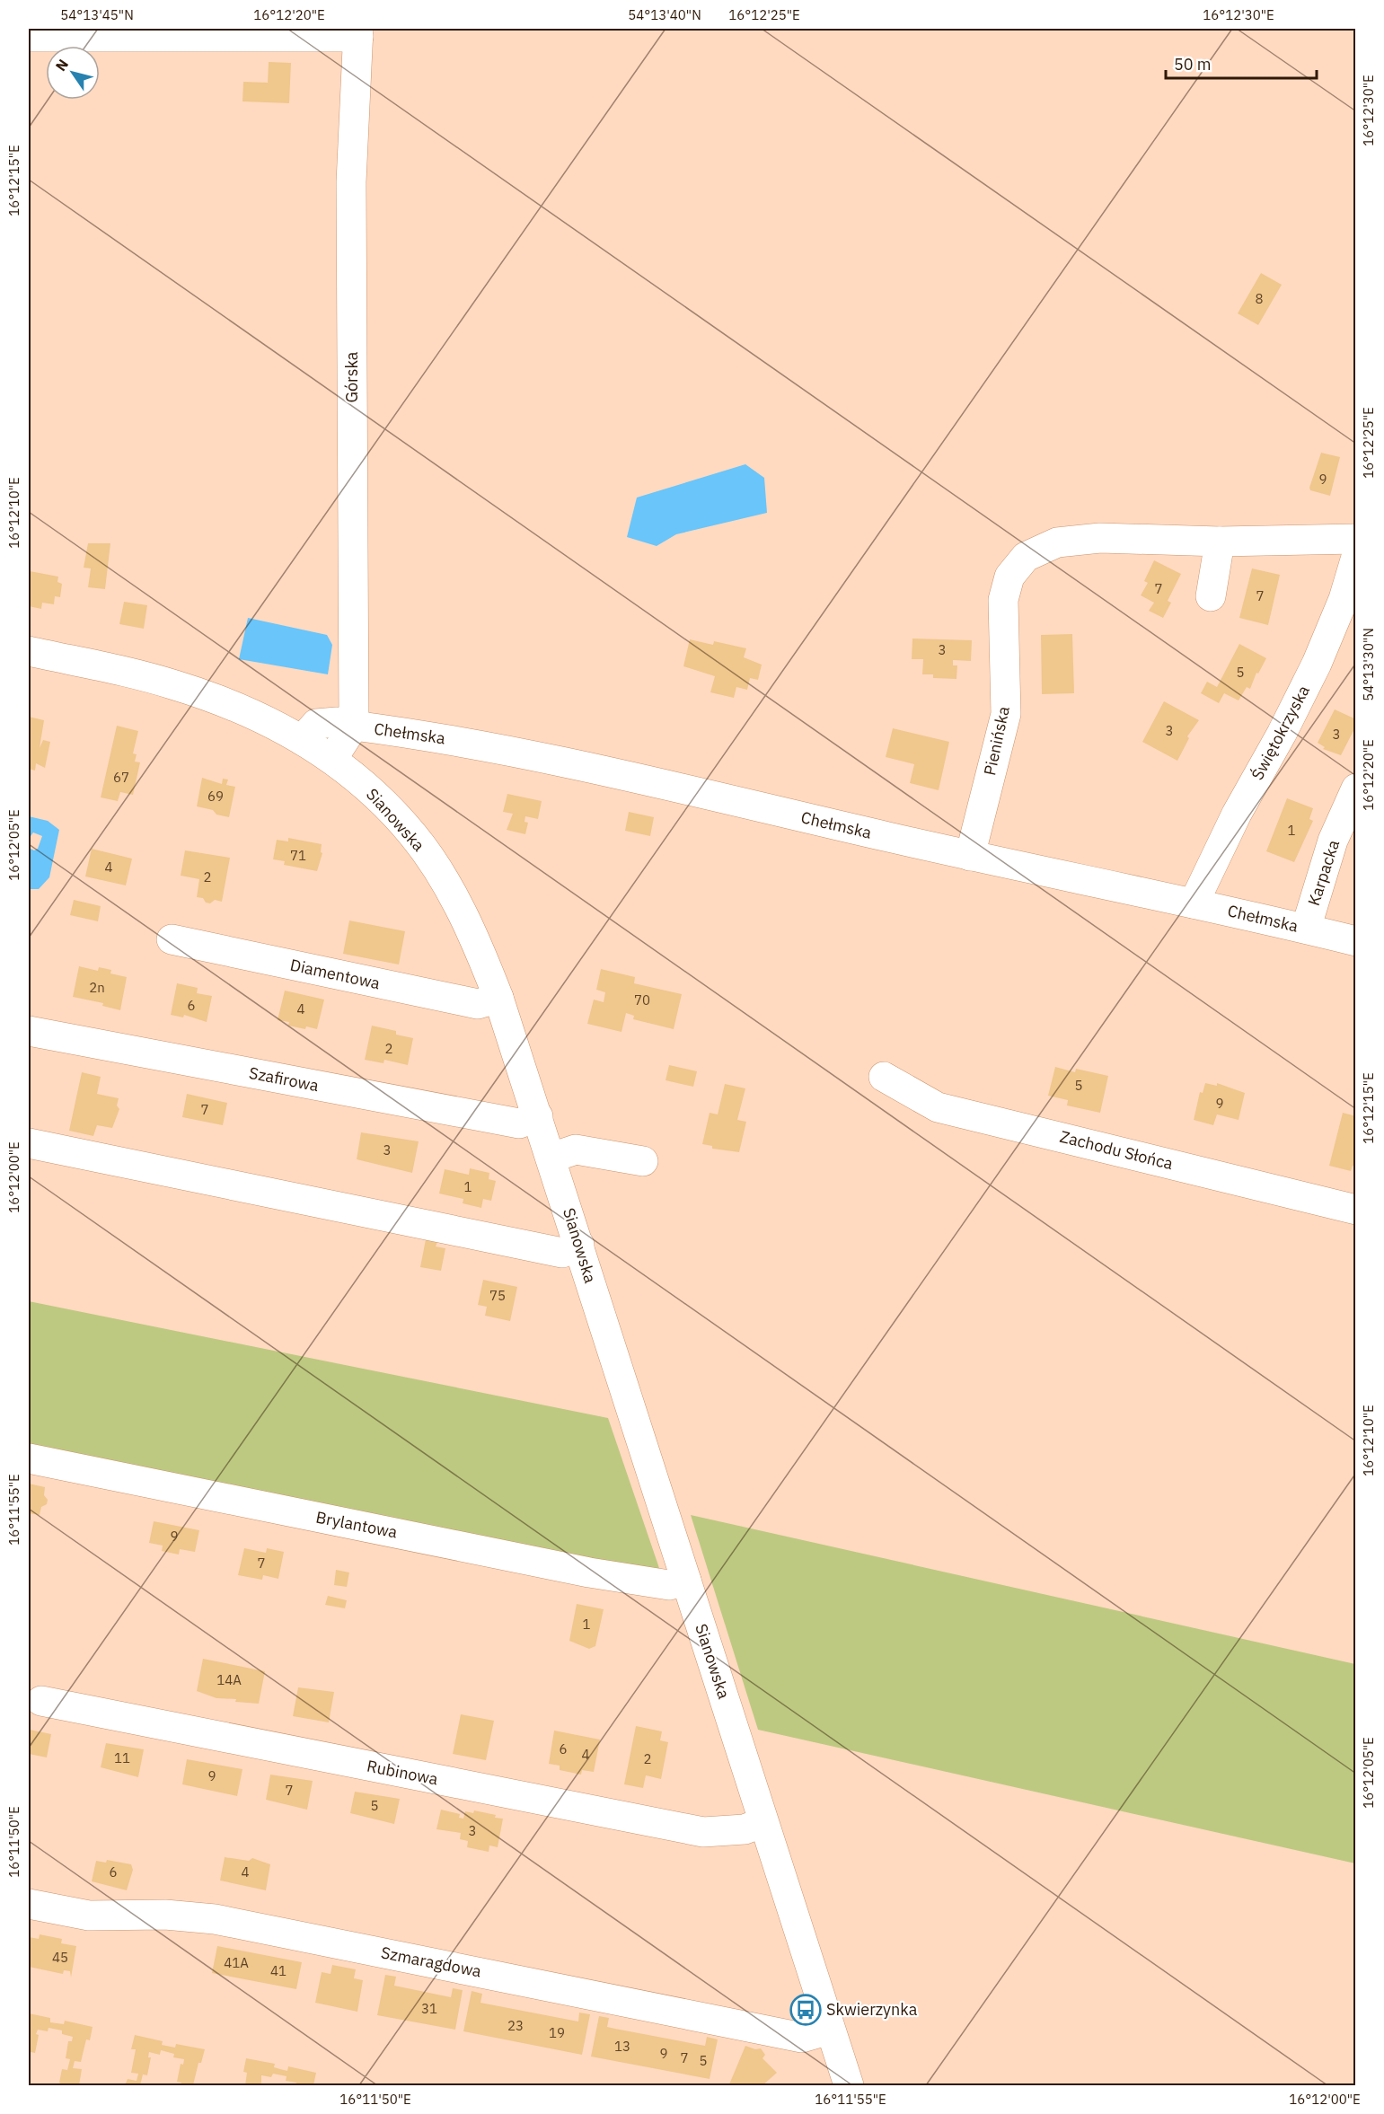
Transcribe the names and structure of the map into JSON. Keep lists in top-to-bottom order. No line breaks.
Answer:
{"streets":{"street":["Górska","Świętokrzyska","Chełmska","Pienińska","Sianowska","Karpacka","Diamentowa","Szafirowa","Zachodu Słońca","Brylantowa","Rubinowa","Szmaragdowa"]},"crossings":[["Górska","Chełmska"],["Świętokrzyska","Chełmska"],["Chełmska","Pienińska"],["Chełmska","Sianowska"],["Chełmska","Karpacka"],["Sianowska","Diamentowa"],["Sianowska","Szafirowa"],["Sianowska","Brylantowa"],["Sianowska","Rubinowa"],["Sianowska","Szmaragdowa"]],"places":{"bus stop":["Skwierzynka"]},"house_numbers":["8","9","7","7","3","5","3","3","67","69","1","71","4","2","2n","70","6","4","2","5","9","7","3","1","75","9","7","1","14A","6","4","11","2","9","7","5","3","6","4","45","41A","41","31","23","19","13","9","7","5"],"scale_bar":"50 m","north":"top left","coordinates":["54°13'45\"N","16°12'20\"E","54°13'40\"N","16°12'25\"E","16°12'30\"E","16°12'15\"E","16°12'10\"E","54°13'30\"N","16°12'05\"E","16°12'00\"E","16°11'55\"E","16°11'50\"E"]}
